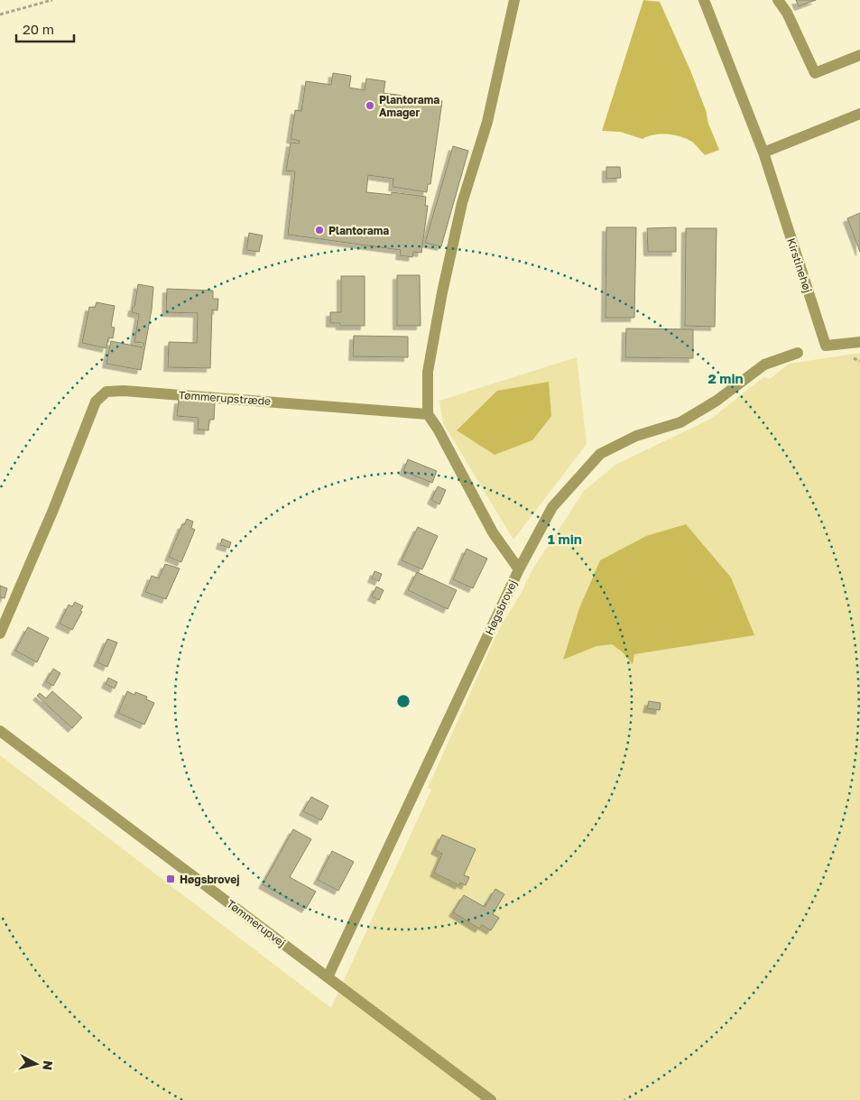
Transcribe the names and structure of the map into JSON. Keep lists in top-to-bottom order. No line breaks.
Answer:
{"streets":{"street":["Kirstinehøj","Tømmerupstræde","Høgsbrovej","Tømmerupvej"]},"crossings":[["Høgsbrovej","Tømmerupvej"]],"places":{"other":["Plantorama Amager","Plantorama"],"transit":["Høgsbrovej"]},"scale_bar":"20 m","north":"right","rings":["2 min","1 min"]}
